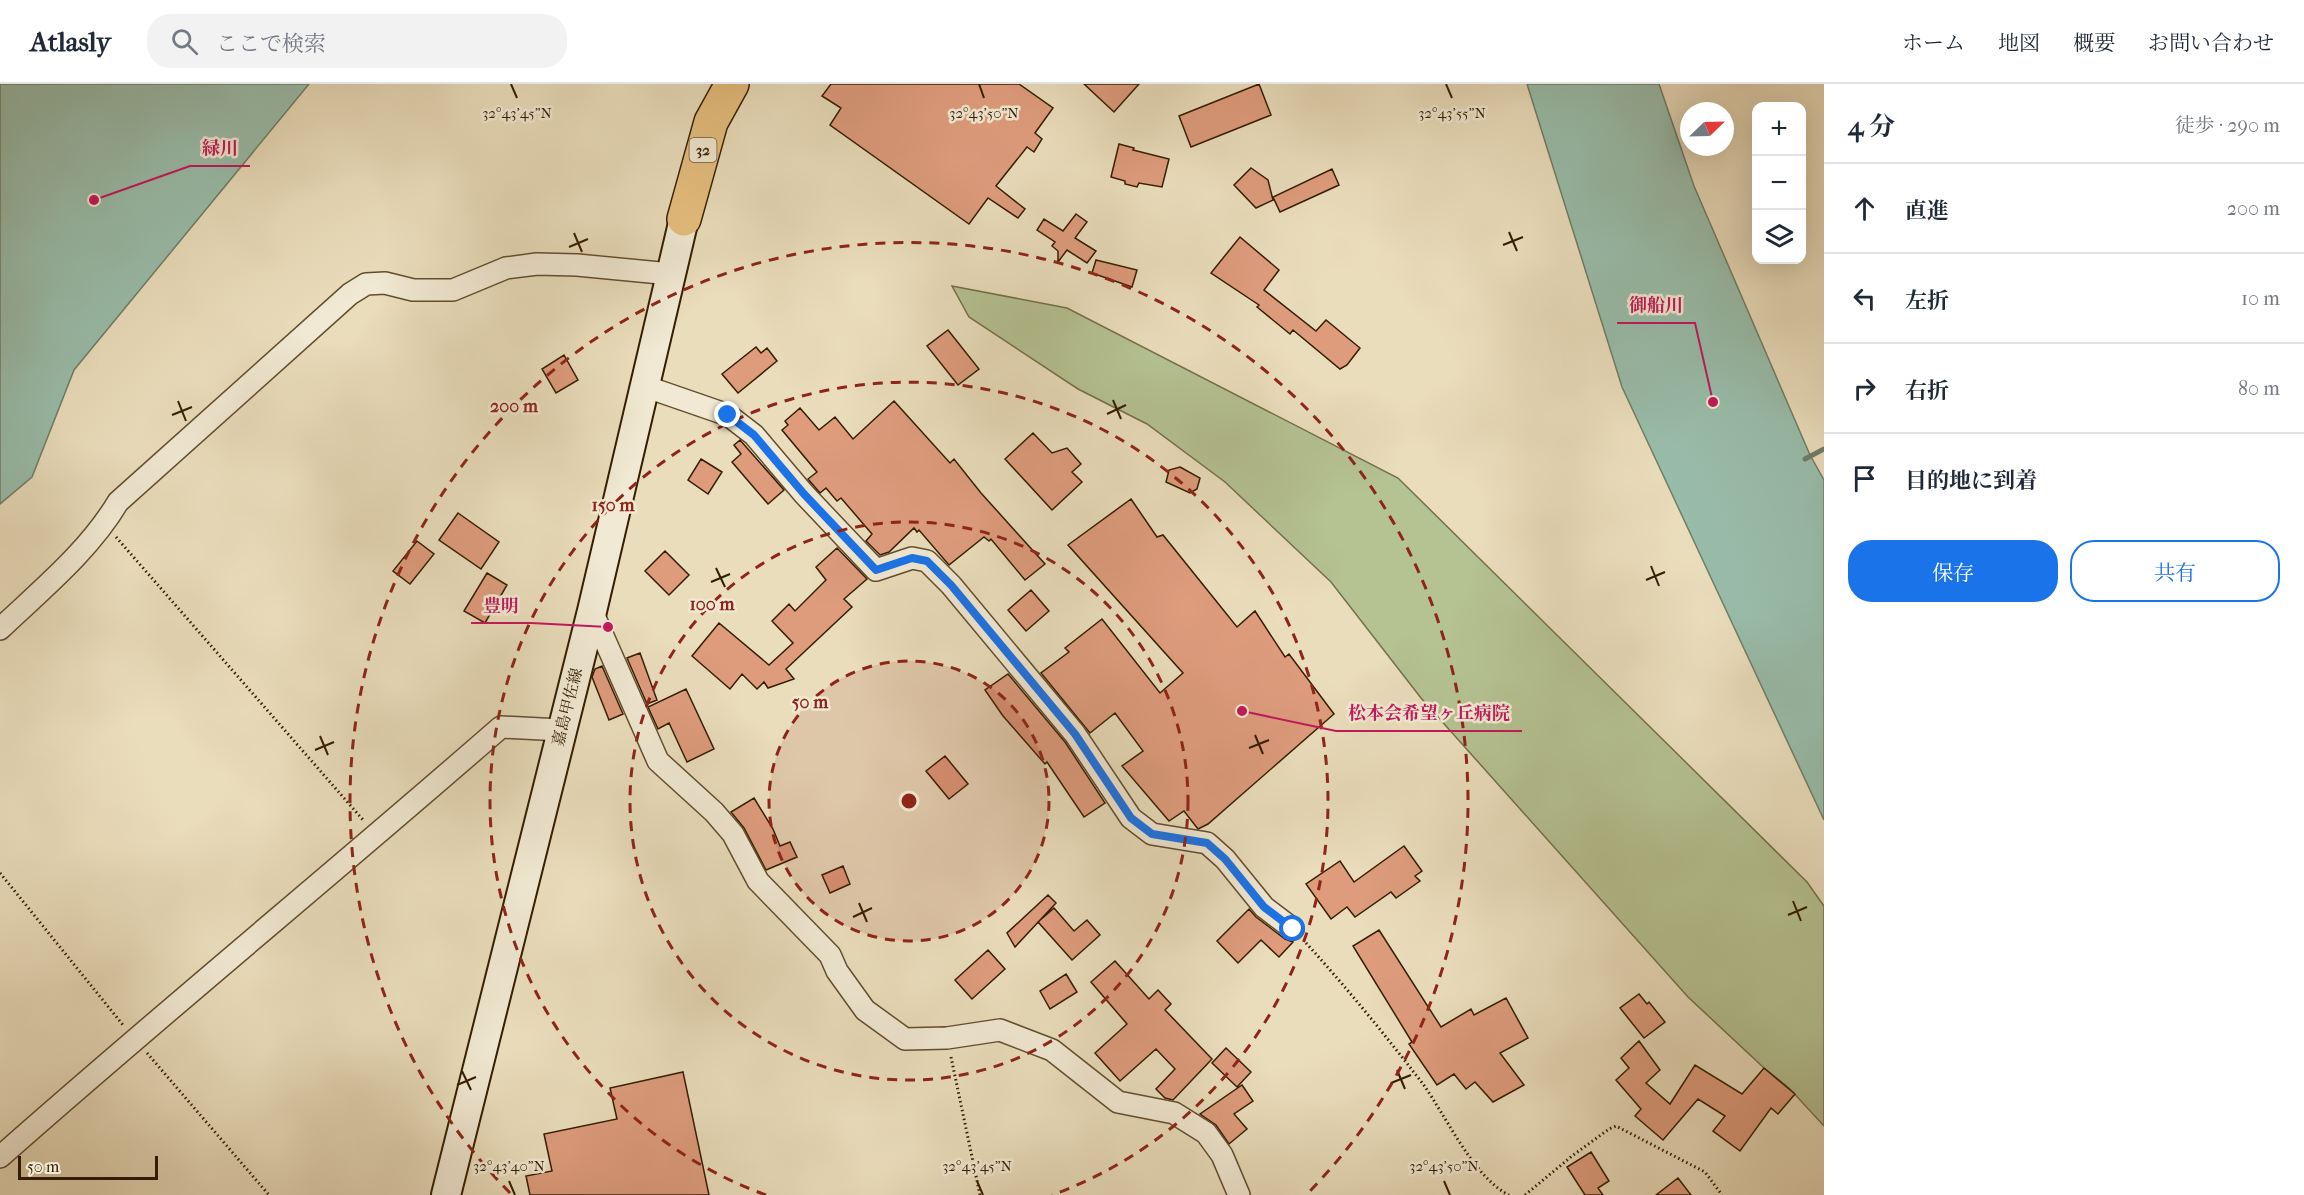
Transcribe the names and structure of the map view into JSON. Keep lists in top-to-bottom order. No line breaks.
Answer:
{"streets":{"main road":["32","嘉島甲佐線"]},"crossings":[["32","嘉島甲佐線"]],"places":["緑川","御船川","豊明","松本会希望ヶ丘病院"],"scale_bar":"50 m","north":"top right","page":{"header":"Atlasly","search":"ここで検索","nav":["ホーム","地図","概要","お問い合わせ"],"heading":["4 分","徒歩 · 290 m"],"map_buttons":["+","−"],"list":[["直進","200 m"],["左折","10 m"],["右折","80 m"],"目的地に到着"],"buttons":["保存","共有"],"scale":"50 m"},"coordinates":["32°43'45\"N","32°43'50\"N","32°43'55\"N","32°43'40\"N"],"rings":["200 m","150 m","100 m","50 m"]}
